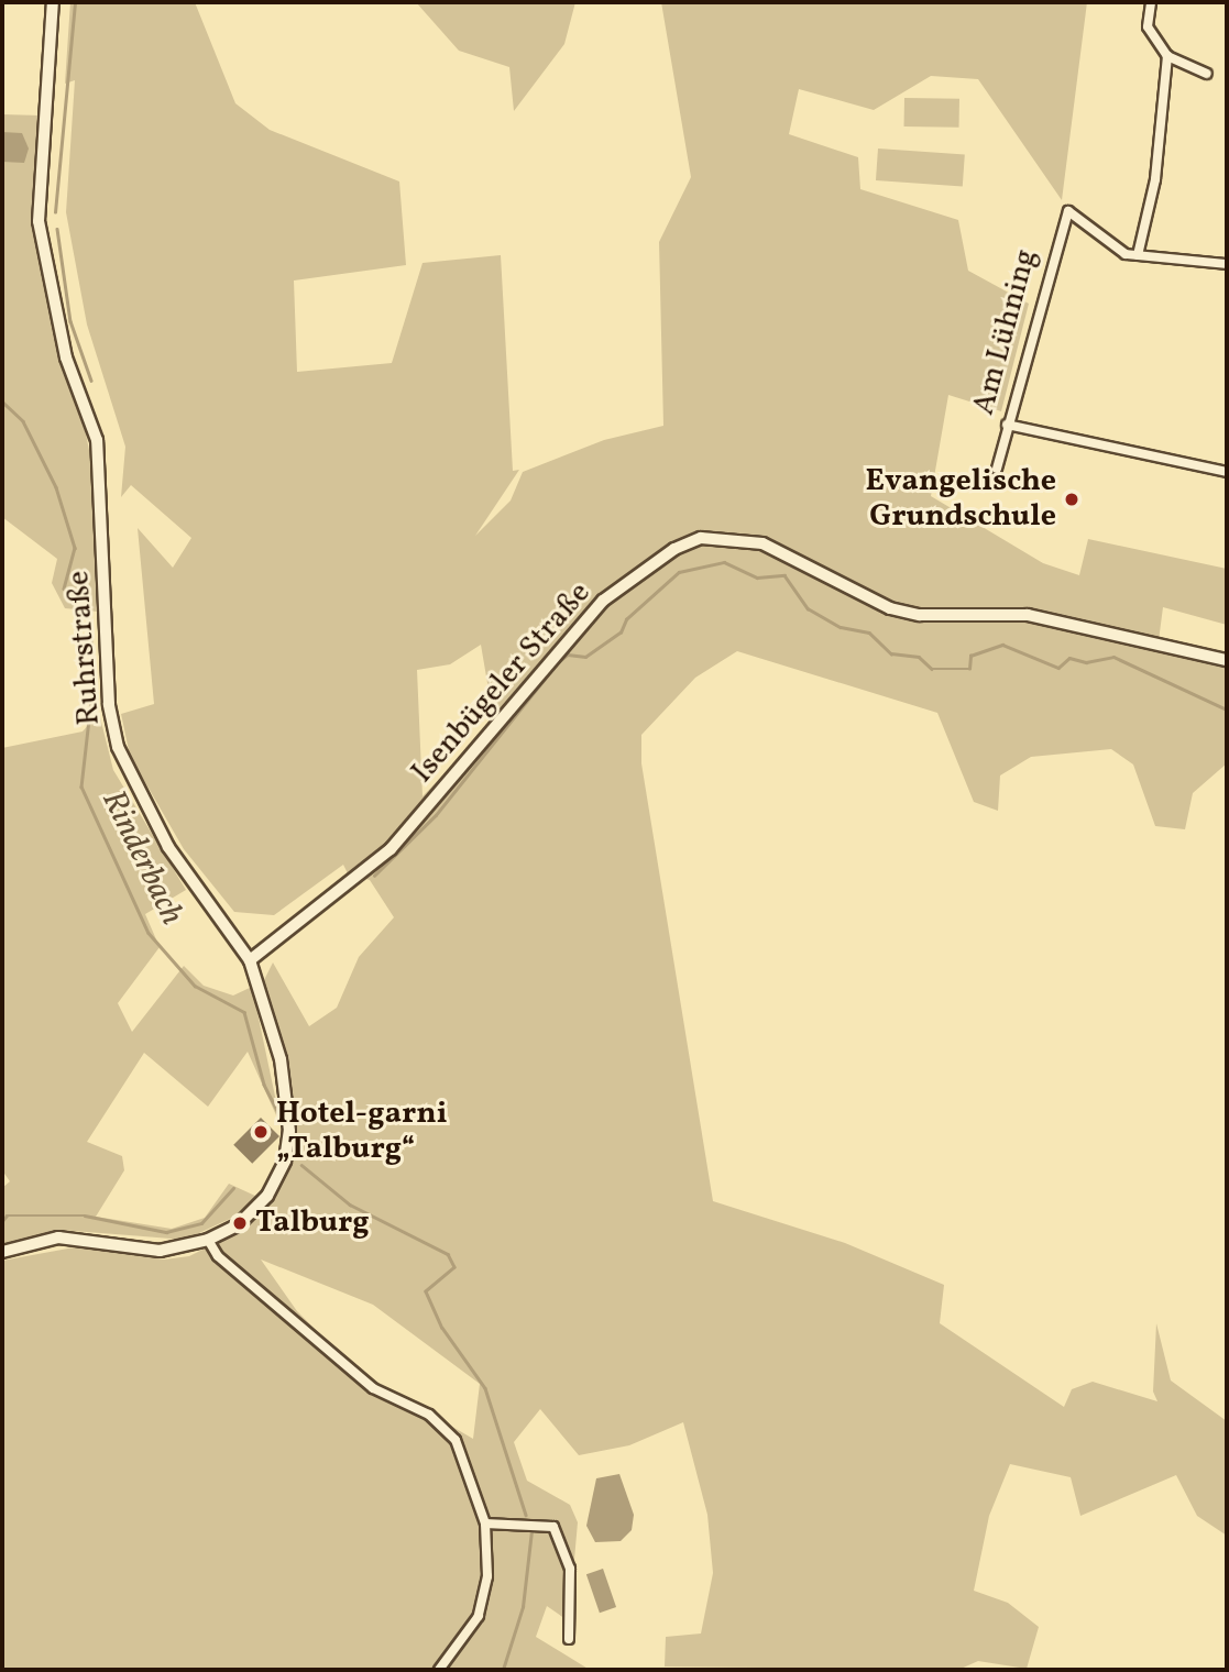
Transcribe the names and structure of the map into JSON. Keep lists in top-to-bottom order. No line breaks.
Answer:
{"streets":{"main road":["Ruhrstraße"],"street":["Am Lühning","Isenbügeler Straße"]},"crossings":[["Ruhrstraße","Isenbügeler Straße"]],"water":["Rinderbach"],"places":["Evangelische Grundschule","Hotel-garni „Talburg“","Talburg"]}
